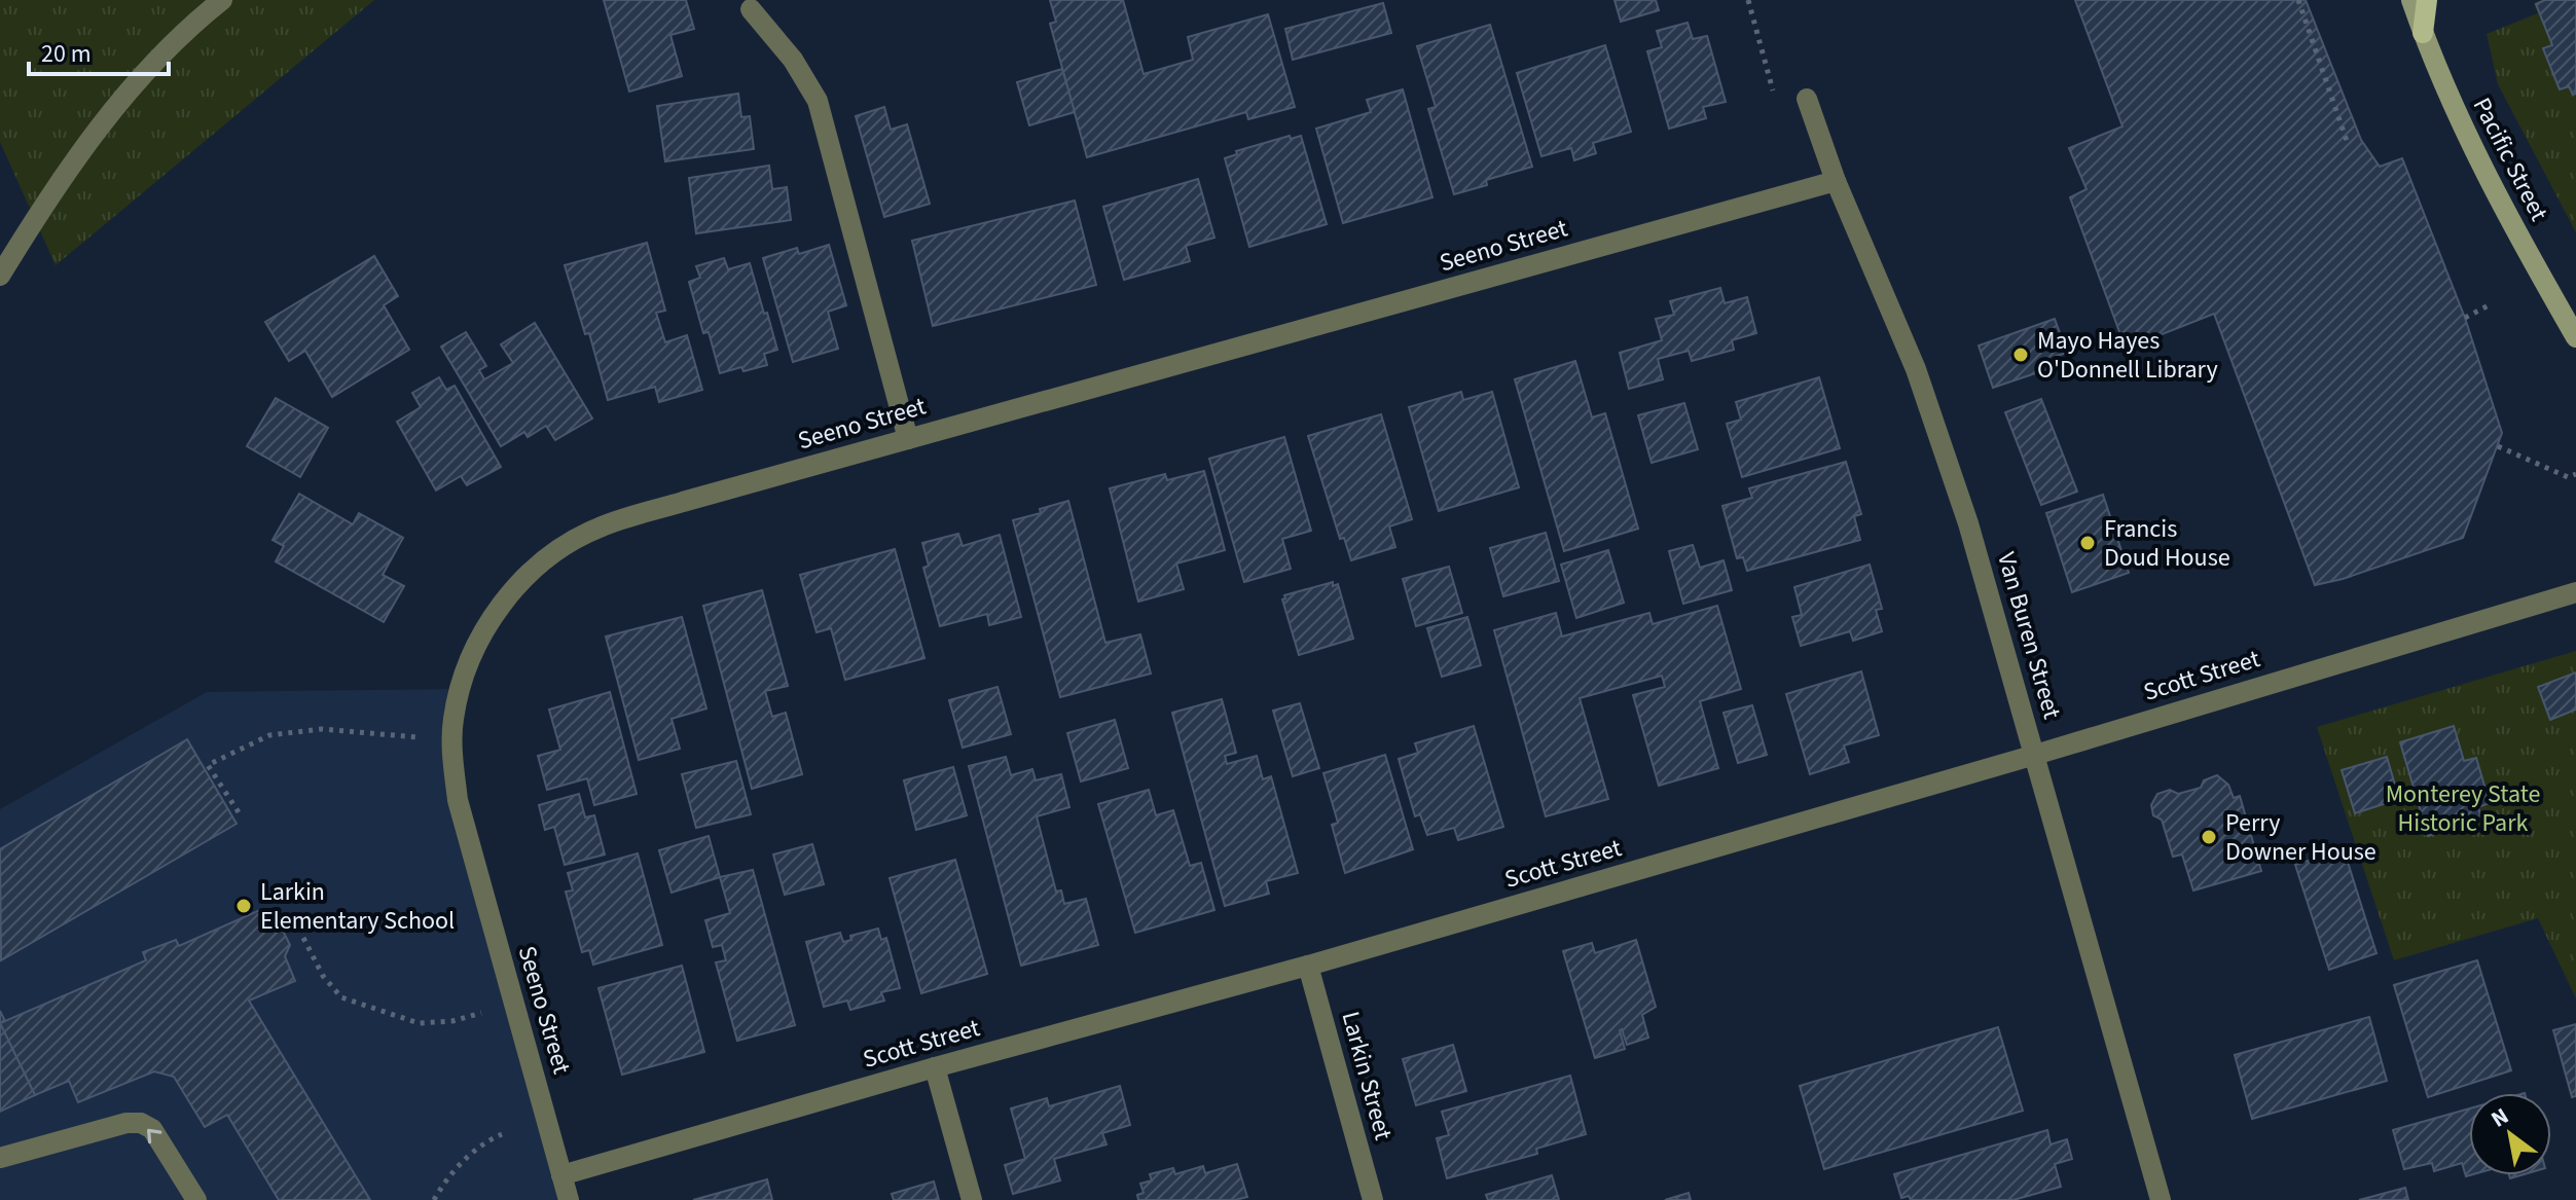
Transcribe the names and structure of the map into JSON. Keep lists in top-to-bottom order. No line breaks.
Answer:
{"streets":{"main road":["Pacific Street"],"street":["Seeno Street","Van Buren Street","Scott Street","Larkin Street"]},"crossings":[["Seeno Street","Van Buren Street"],["Seeno Street","Scott Street"],["Van Buren Street","Scott Street"],["Scott Street","Larkin Street"]],"parks":["Monterey State Historic Park"],"places":["Mayo Hayes O'Donnell Library","Francis Doud House","Perry Downer House","Larkin Elementary School"],"scale_bar":"20 m","north":"top left"}
